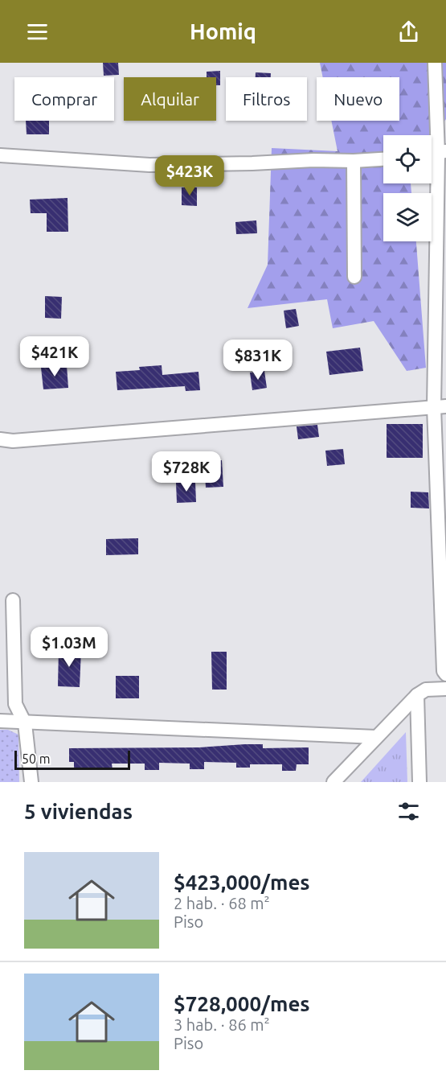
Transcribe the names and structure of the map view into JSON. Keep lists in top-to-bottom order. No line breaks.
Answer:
{"scale_bar":"50 m","page":{"header":"Homiq","chip":["Comprar","Alquilar","Filtros","Nuevo"],"price":["$423K","$421K","$831K","$728K","$1.03M"],"scale":"50 m","heading":"5 viviendas","list":[{"name":"$423,000/mes","note":"2 hab. · 68 m² · Piso"},{"name":"$728,000/mes","note":"3 hab. · 86 m² · Piso"}]}}
